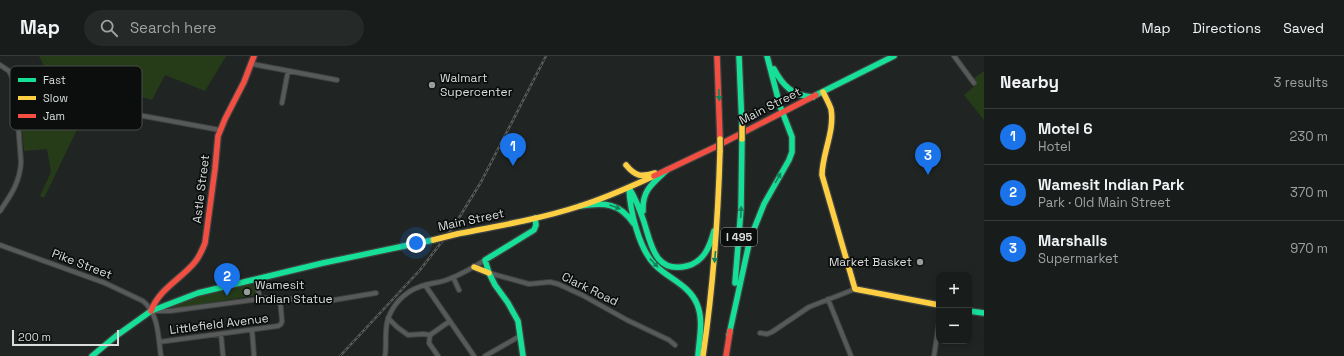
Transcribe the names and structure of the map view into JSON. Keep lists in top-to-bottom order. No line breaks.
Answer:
{"streets":{"main road":["Main Street","Astle Street","I 495"],"street":["Pike Street","Clark Road","Littlefield Avenue"]},"crossings":[["Main Street","Astle Street"],["Main Street","Pike Street"],["Astle Street","Pike Street"]],"places":["Walmart Supercenter","Market Basket","Wamesit Indian Statue"],"legend":["Fast","Slow","Jam"],"scale_bar":"200 m","page":{"header":"Map","search":"Search here","nav":["Map","Directions","Saved"],"heading":["Nearby","3 results"],"list":[{"mark":"1","name":"Motel 6","note":"Hotel","value":"230 m"},{"mark":"2","name":"Wamesit Indian Park","note":"Park · Old Main Street","value":"370 m"},{"mark":"3","name":"Marshalls","note":"Supermarket","value":"970 m"}],"pins":["1","3","2"],"map_buttons":["+","−"],"scale":"200 m"}}
